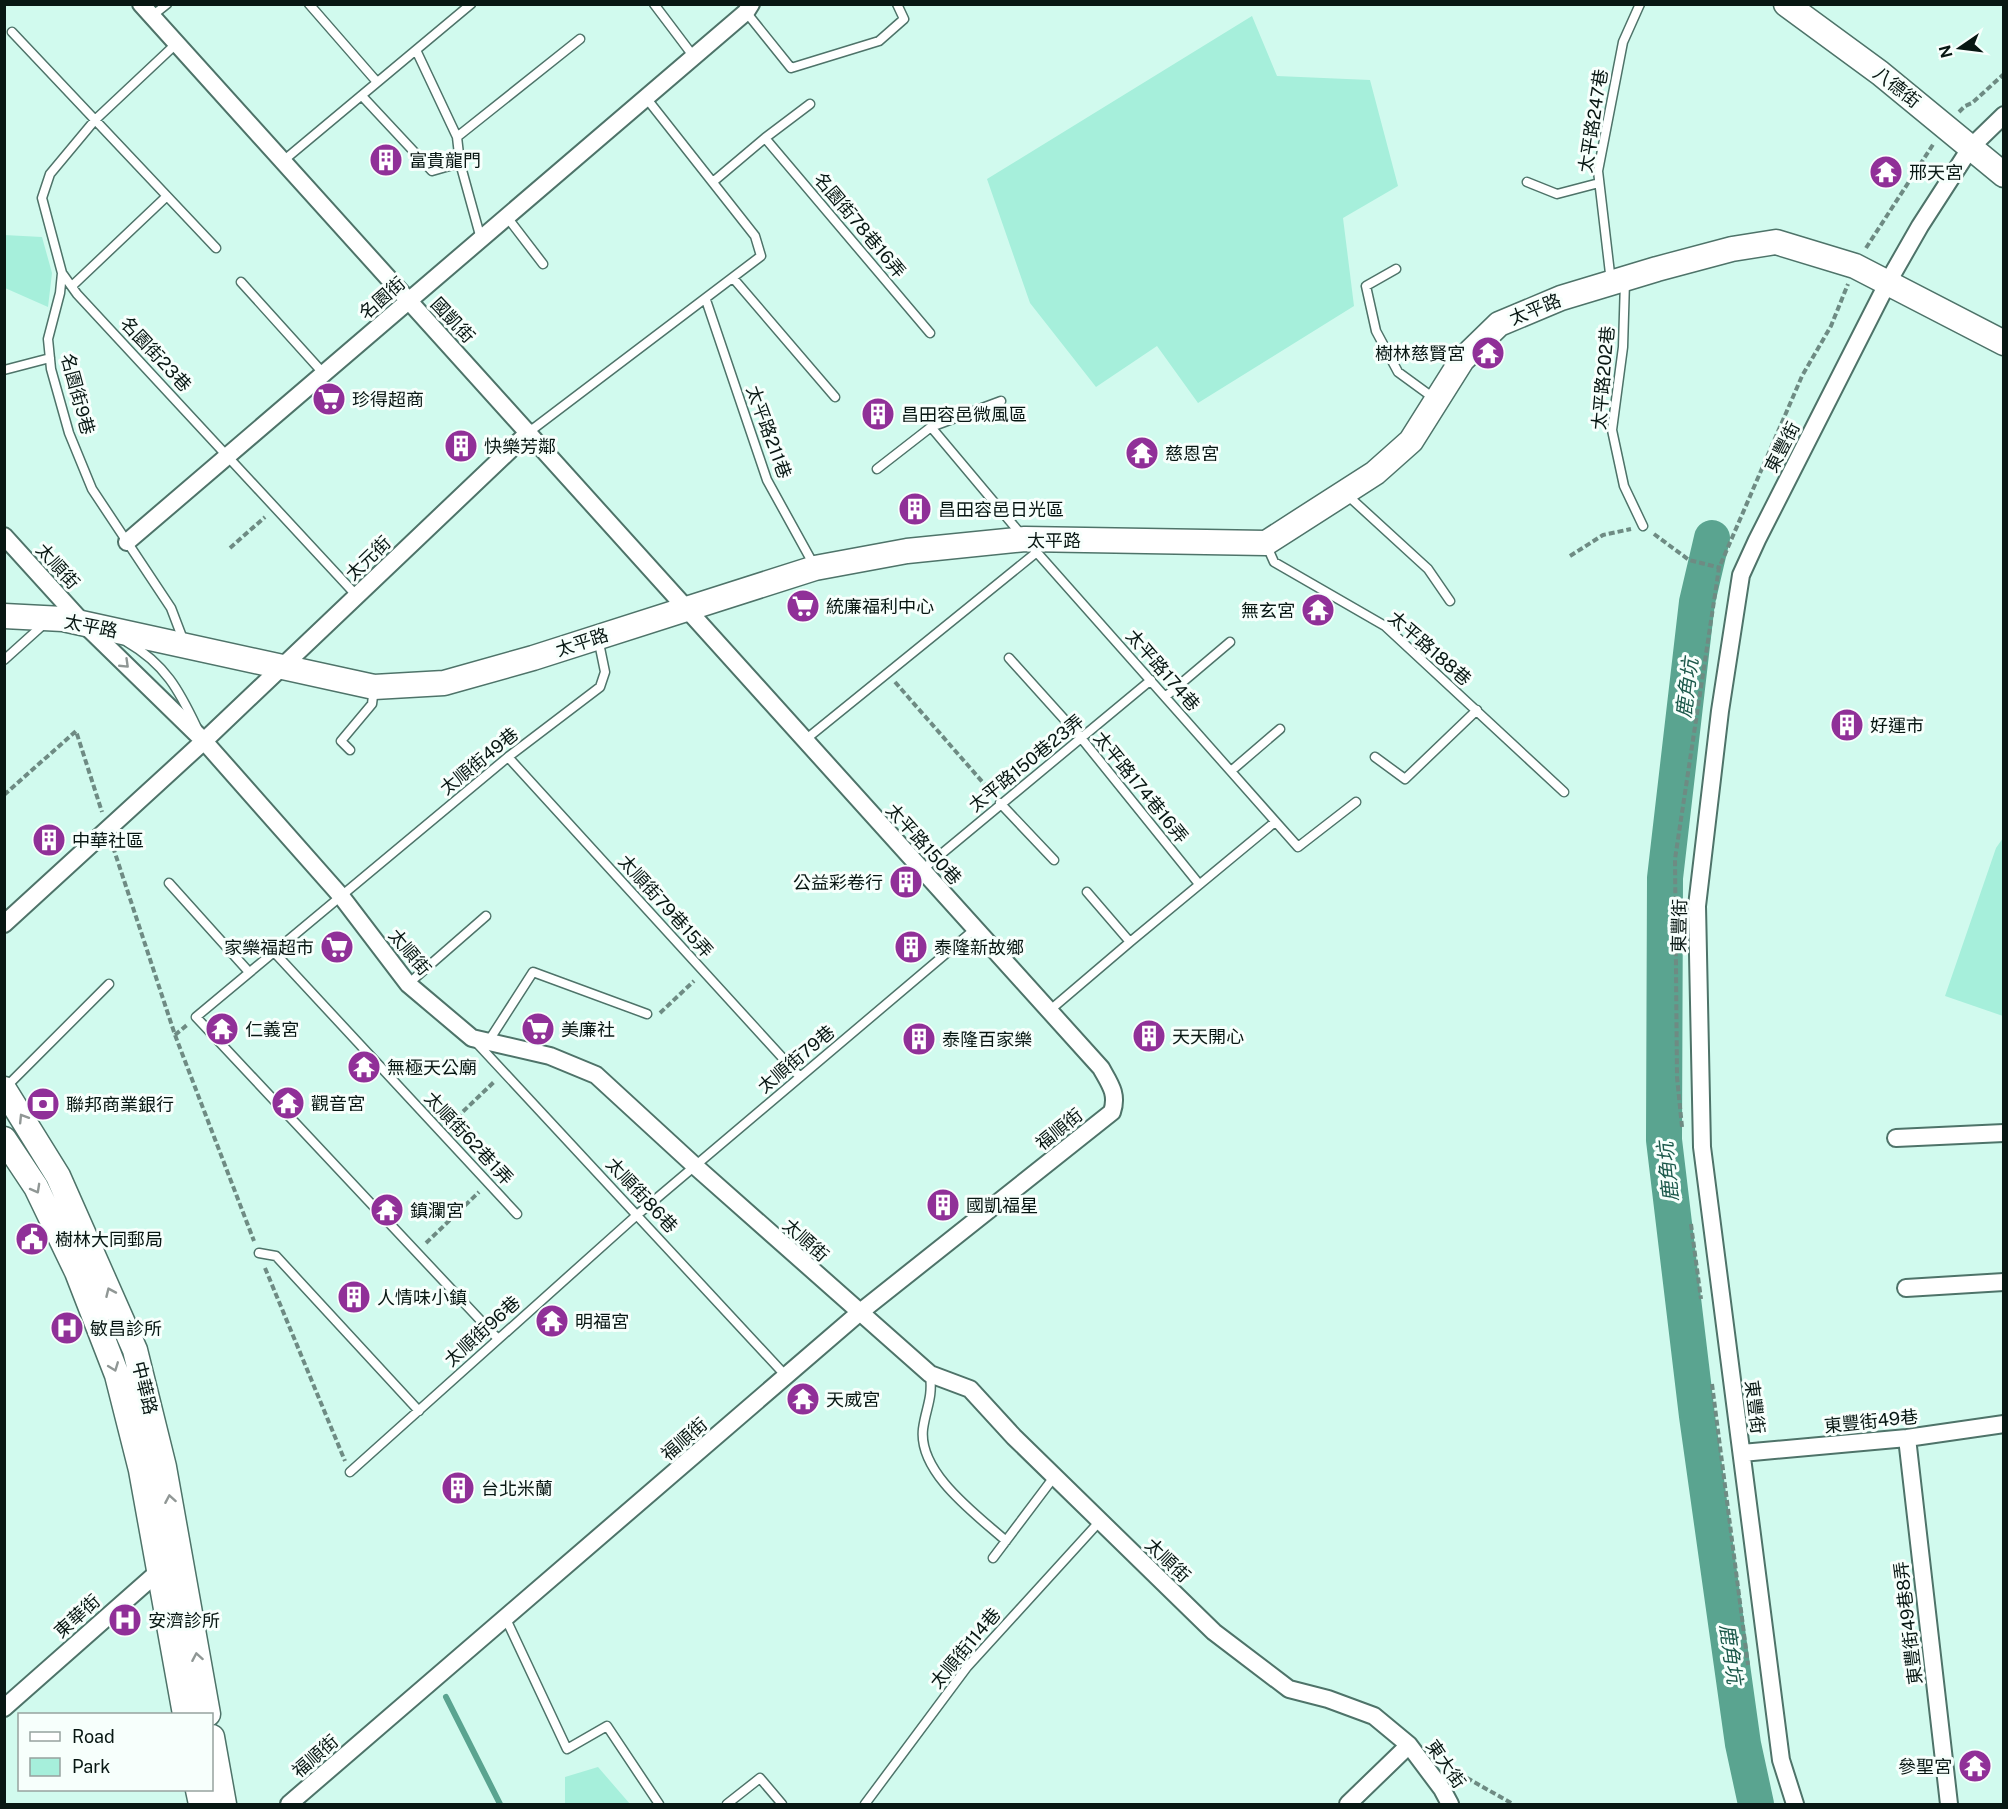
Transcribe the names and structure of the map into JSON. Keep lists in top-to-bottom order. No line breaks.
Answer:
{"streets":{"street":["八德街","名園街","太平路","國凱街","東豐街","太元街","太順街","太平路150巷","福順街","中華路","東豐街49巷","東華街","東豐街49巷8弄","東大街"],"lane":["太平路247巷","名園街78巷16弄","名園街23巷","太平路202巷","名園街9巷","太平路211巷","太平路188巷","太平路174巷","太順街49巷","太平路150巷23弄","太平路174巷16弄","太順街79巷15弄","太順街79巷","太順街62巷1弄","太順街86巷","太順街96巷","太順街114巷"]},"crossings":[["八德街","東豐街"],["太平路247巷","太平路"],["太平路247巷","太平路202巷"],["名園街","國凱街"],["名園街","名園街23巷"],["名園街","名園街9巷"],["太平路","國凱街"],["太平路","太平路202巷"],["太平路","太平路211巷"],["太平路","東豐街"],["太平路","太元街"],["太平路","太順街"],["太平路","太平路188巷"],["太平路","太平路174巷"],["太平路","太順街49巷"],["太平路","太平路150巷"],["國凱街","太元街"],["國凱街","太平路150巷"],["名園街23巷","名園街9巷"],["名園街23巷","太元街"],["太平路211巷","太元街"],["東豐街","東豐街49巷"],["太元街","太順街"],["太順街","太順街49巷"],["太順街","太順街79巷"],["太順街","福順街"],["太順街","太順街86巷"],["太順街","太順街114巷"],["太順街","東大街"],["太平路174巷","太平路150巷23弄"],["太順街49巷","太順街79巷15弄"],["太順街49巷","太順街62巷1弄"],["太平路150巷23弄","太平路174巷16弄"],["太平路150巷23弄","太平路150巷"],["太平路150巷","太順街79巷"],["太平路150巷","福順街"],["太順街79巷15弄","太順街79巷"],["太順街79巷","太順街86巷"],["太順街79巷","太順街96巷"],["福順街","太順街86巷"],["太順街86巷","太順街96巷"],["中華路","東華街"],["東豐街49巷","東豐街49巷8弄"]],"water":["鹿角坑"],"places":{"building":["富貴龍門","昌田容邑微風區","快樂芳鄰","昌田容邑日光區","好運市","中華社區","公益彩卷行","泰隆新故鄉","天天開心","泰隆百家樂","國凱福星","人情味小鎮","台北米蘭"],"temple":["邢天宮","樹林慈賢宮","慈恩宮","無玄宮","仁義宮","無極天公廟","觀音宮","鎮瀾宮","明福宮","天威宮","參聖宮"],"supermarket":["珍得超商","統廉福利中心","家樂福超市","美廉社"],"bank":["聯邦商業銀行"],"public building":["樹林大同郵局"],"hospital":["敏昌診所","安濟診所"]},"legend":["Road","Park"],"north":"left"}
